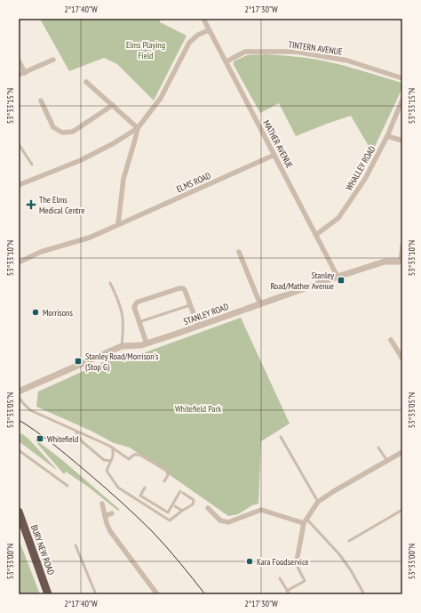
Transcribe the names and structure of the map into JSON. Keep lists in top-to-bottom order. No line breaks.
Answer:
{"streets":{"highway":["BURY NEW ROAD"],"street":["TINTERN AVENUE","MATHER AVENUE","WHALLEY ROAD","ELMS ROAD","STANLEY ROAD"]},"crossings":[["TINTERN AVENUE","MATHER AVENUE"],["MATHER AVENUE","WHALLEY ROAD"],["MATHER AVENUE","ELMS ROAD"],["MATHER AVENUE","STANLEY ROAD"]],"parks":["Elms Playing Field","Whitefield Park"],"places":{"health":["The Elms Medical Centre"],"transit":["Stanley Road/Mather Avenue","Stanley Road/Morrison's (Stop G)","Whitefield"],"other":["Morrisons","Kara Foodservice"]},"coordinates":["2°17'40\"W","2°17'30\"W","53°33'15\"N","53°33'10\"N","53°33'05\"N","53°33'00\"N"]}
